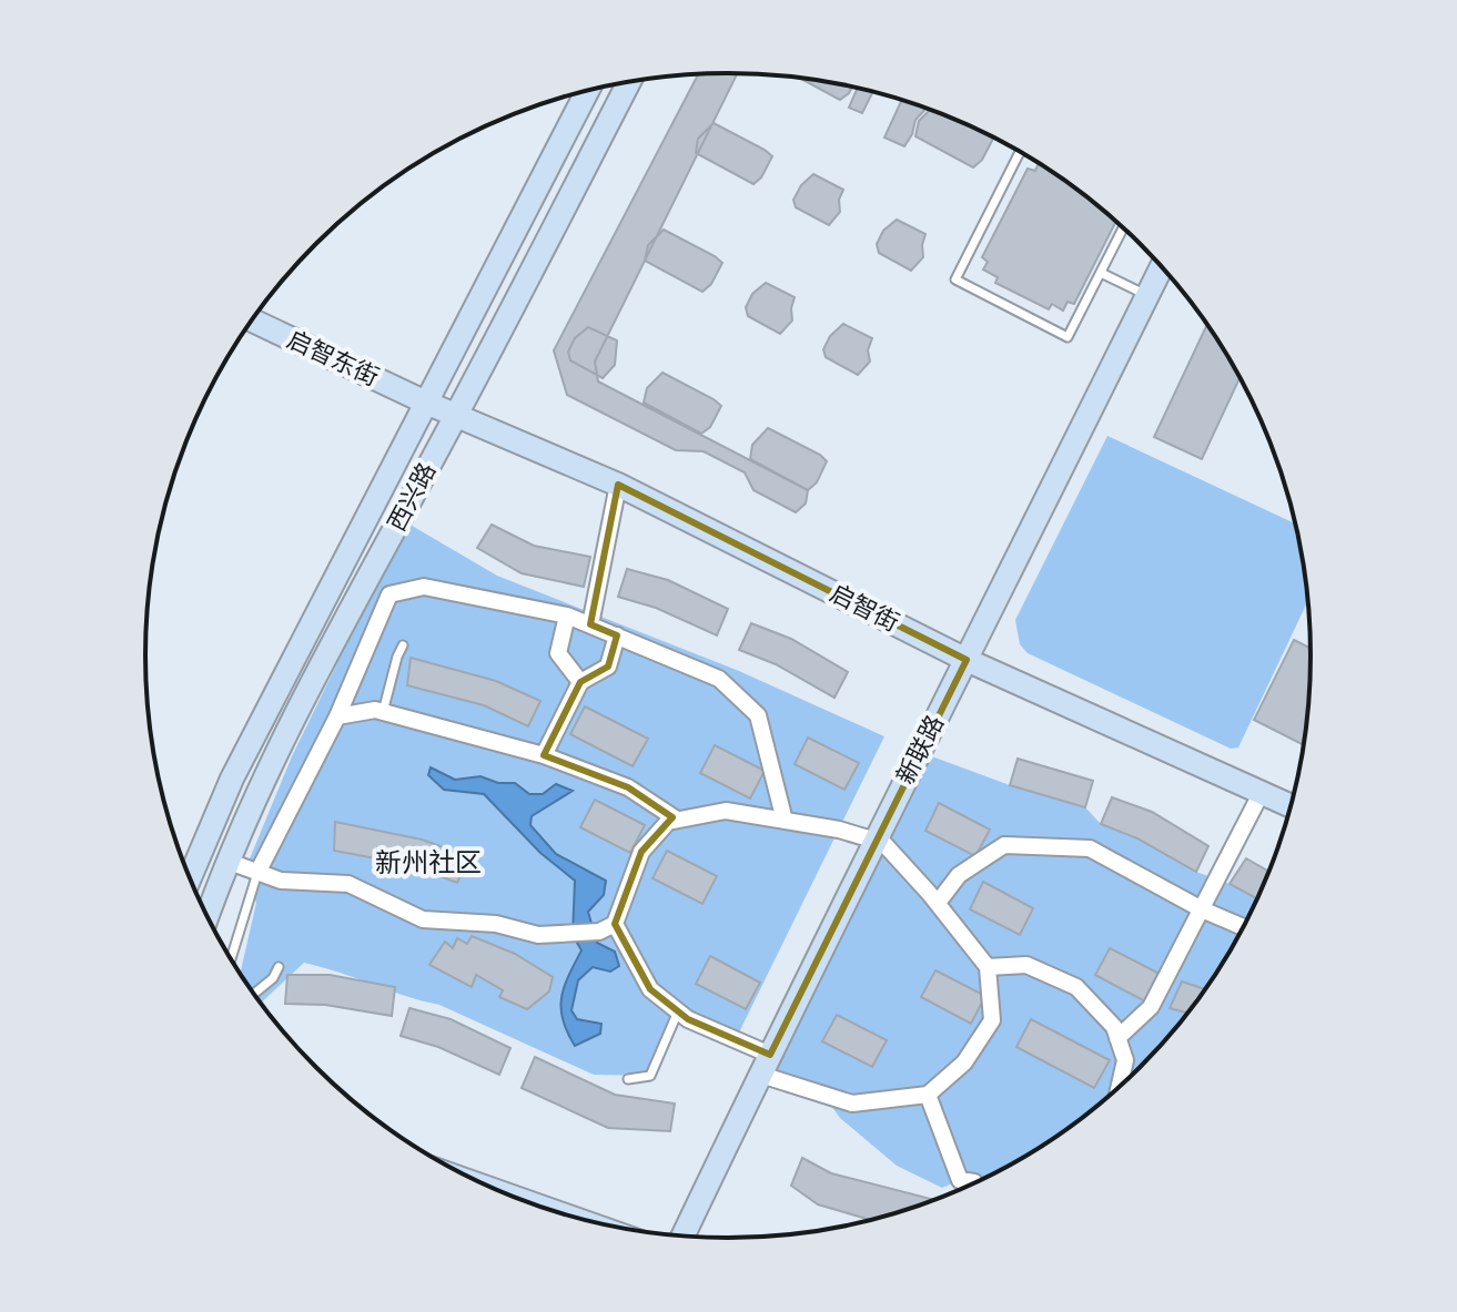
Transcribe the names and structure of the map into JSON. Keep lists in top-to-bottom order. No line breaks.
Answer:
{"streets":{"street":["启智东街","西兴路","启智街","新联路"]},"crossings":[["启智东街","西兴路"],["启智东街","启智街"],["西兴路","启智街"],["启智街","新联路"]],"districts":["新州社区"]}
